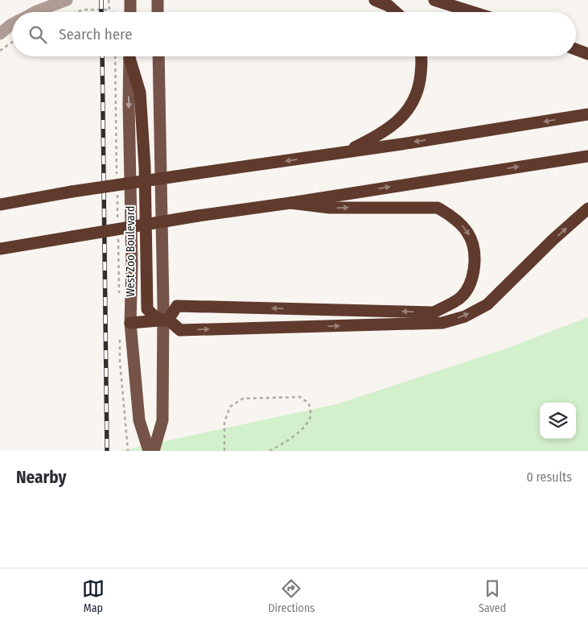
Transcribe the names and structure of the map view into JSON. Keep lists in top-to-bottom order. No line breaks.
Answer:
{"streets":{"main road":["West Zoo Boulevard"]},"page":{"search":"Search here","heading":["Nearby","0 results"],"nav":["Map","Directions","Saved"]}}
